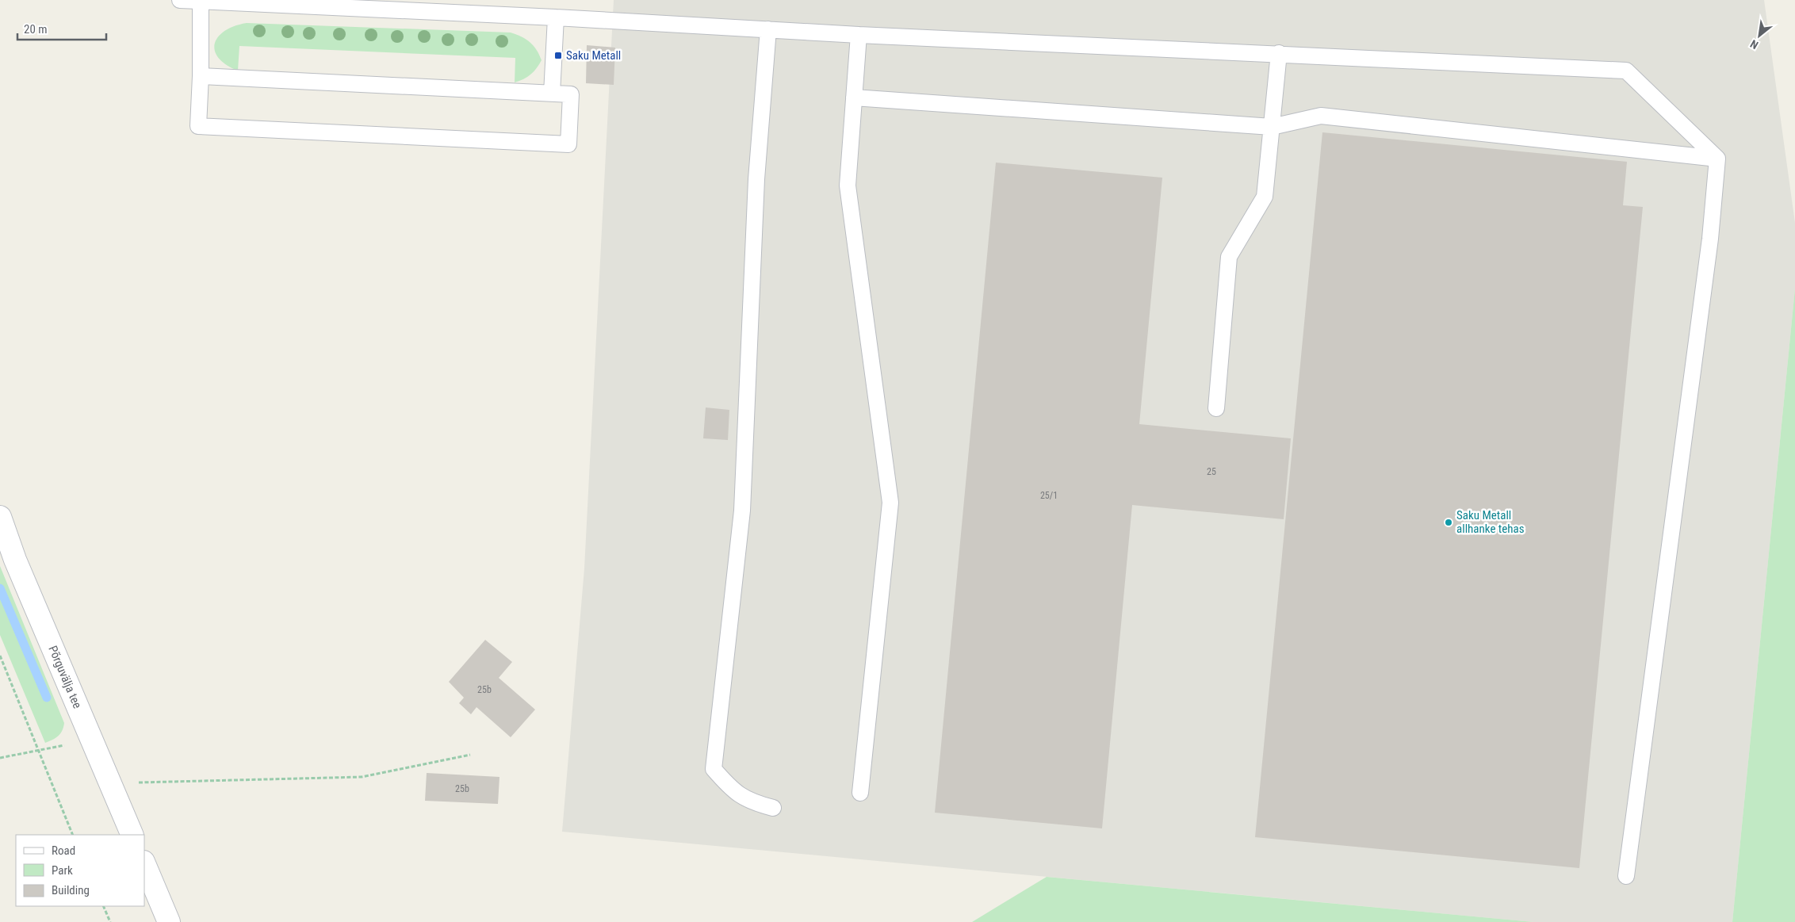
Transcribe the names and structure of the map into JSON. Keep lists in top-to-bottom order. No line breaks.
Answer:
{"streets":{"street":["Põrguvälja tee"]},"places":{"transit":["Saku Metall"],"other":["Saku Metall allhanke tehas"]},"house_numbers":["25","25/1","25b","25b"],"legend":["Road","Park","Building"],"scale_bar":"20 m","north":"bottom left"}
